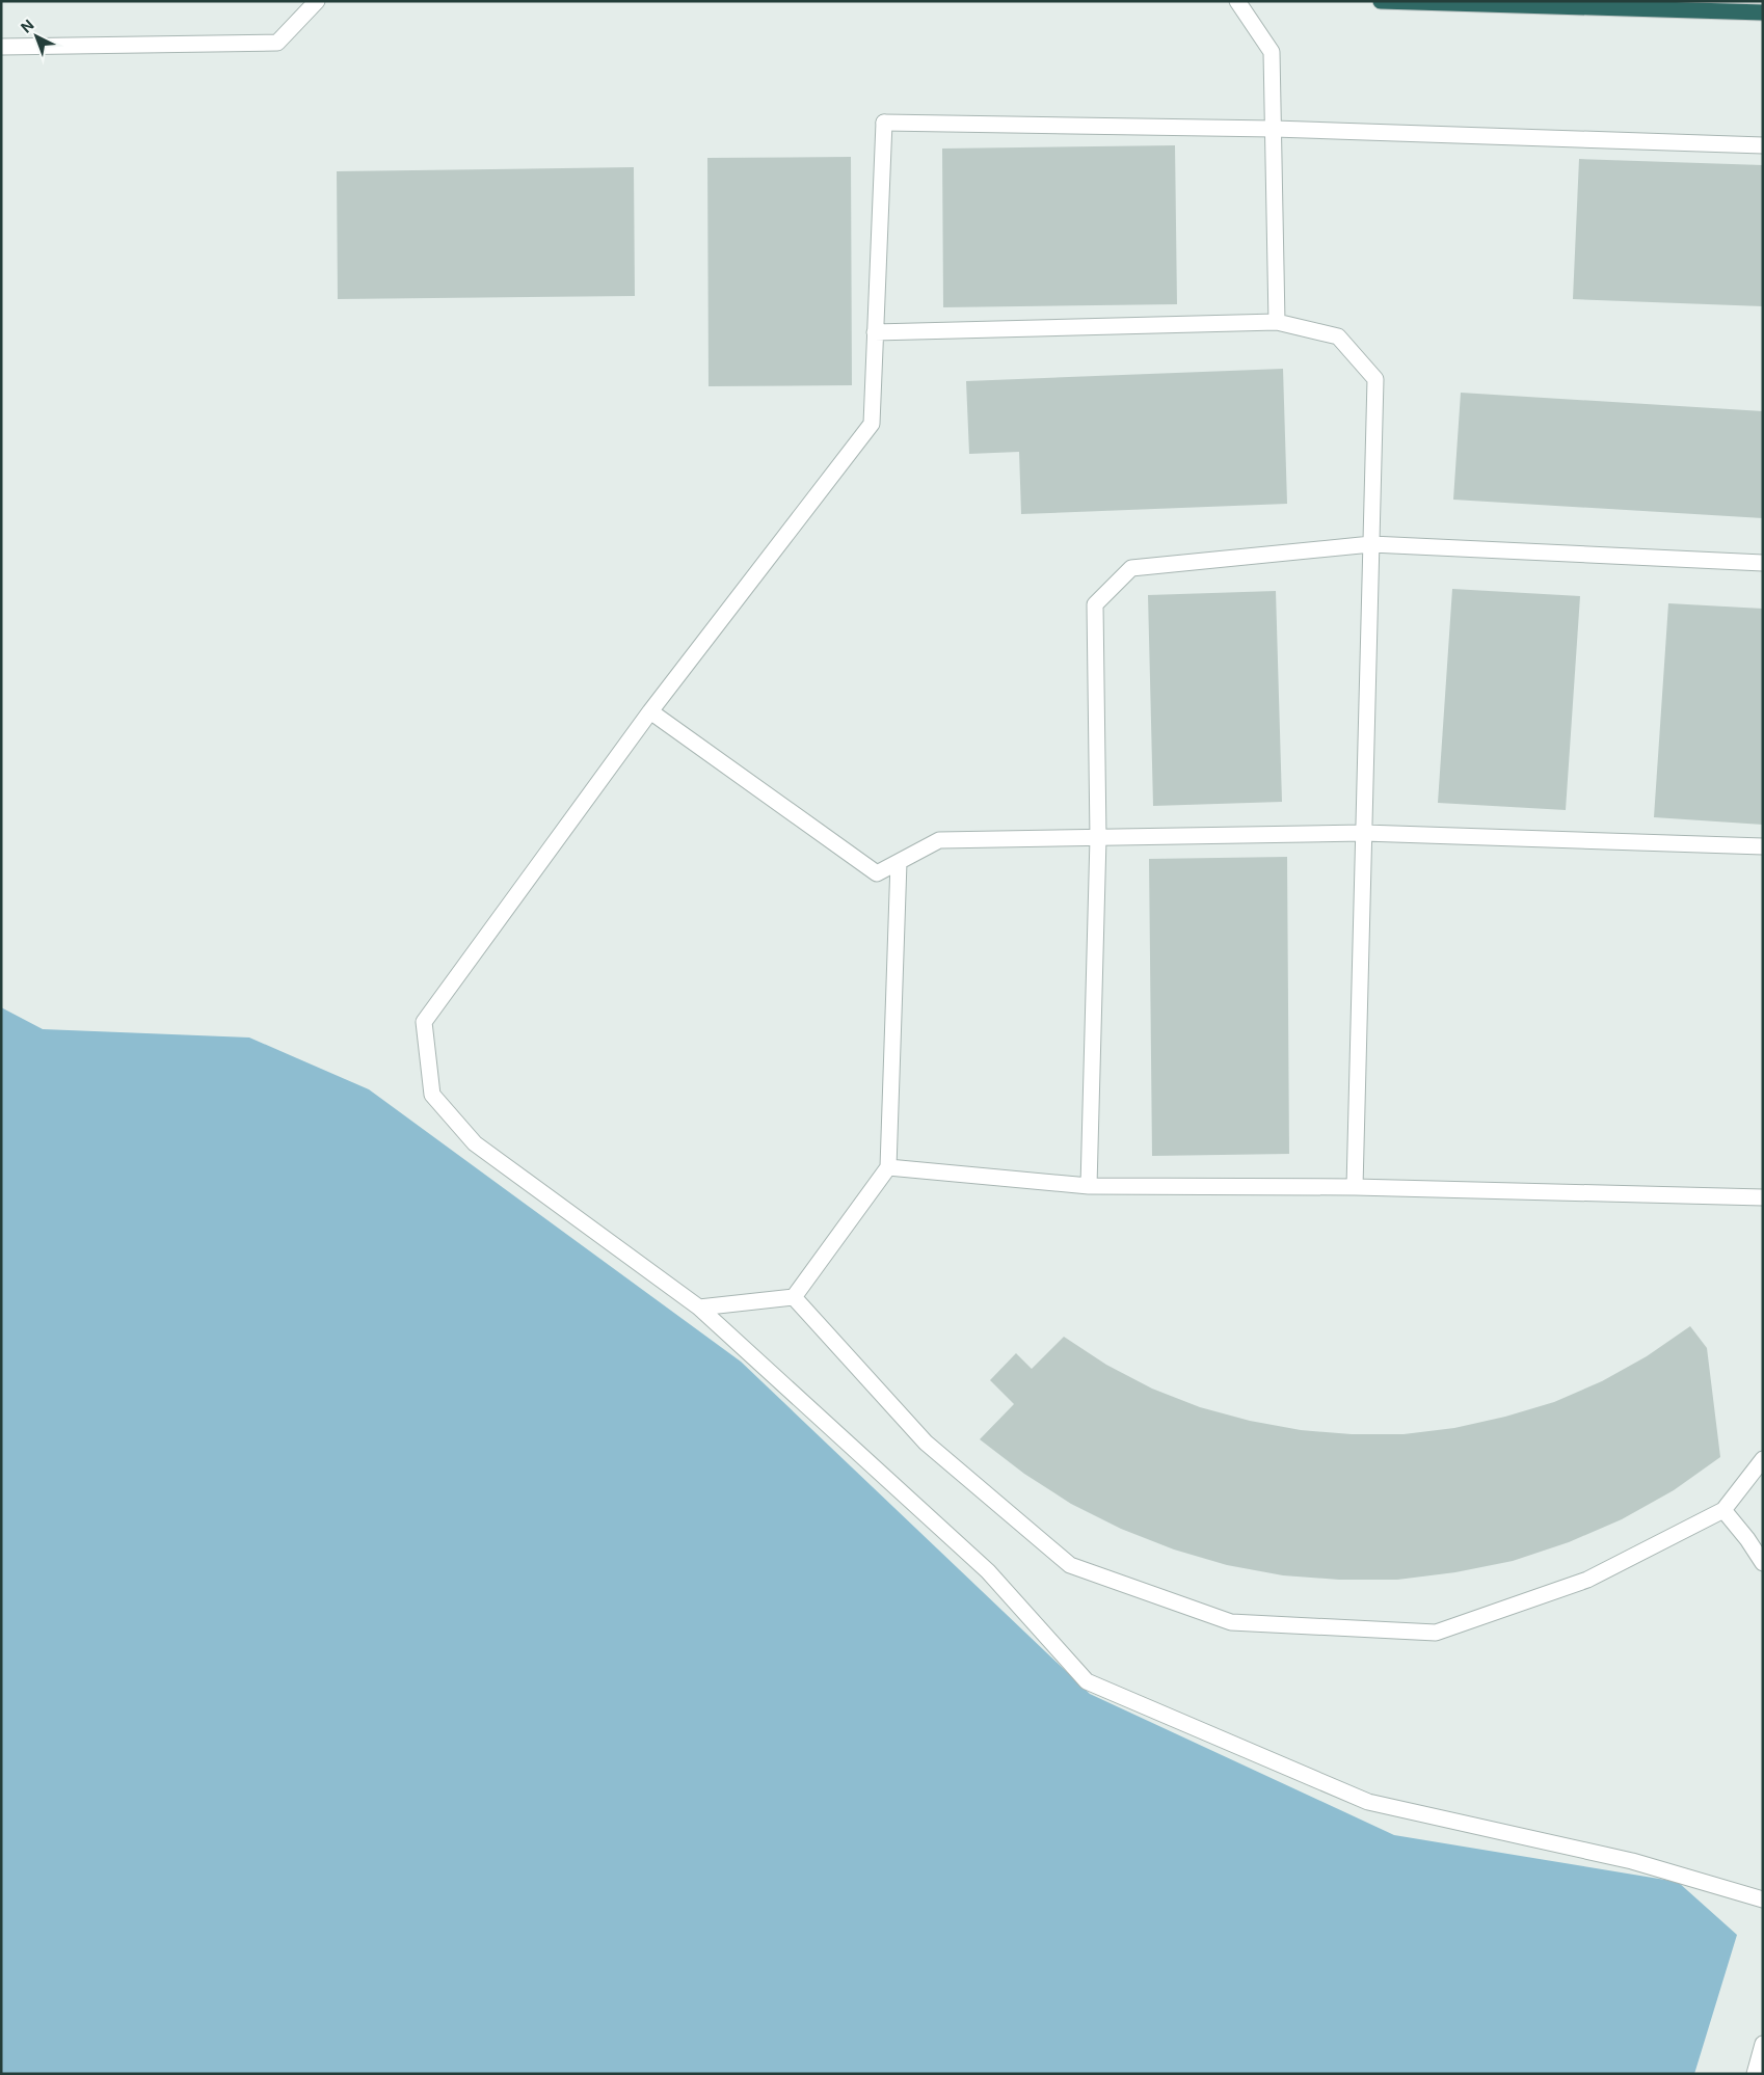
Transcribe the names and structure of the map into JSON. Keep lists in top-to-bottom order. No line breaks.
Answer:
{"north":"top left"}
